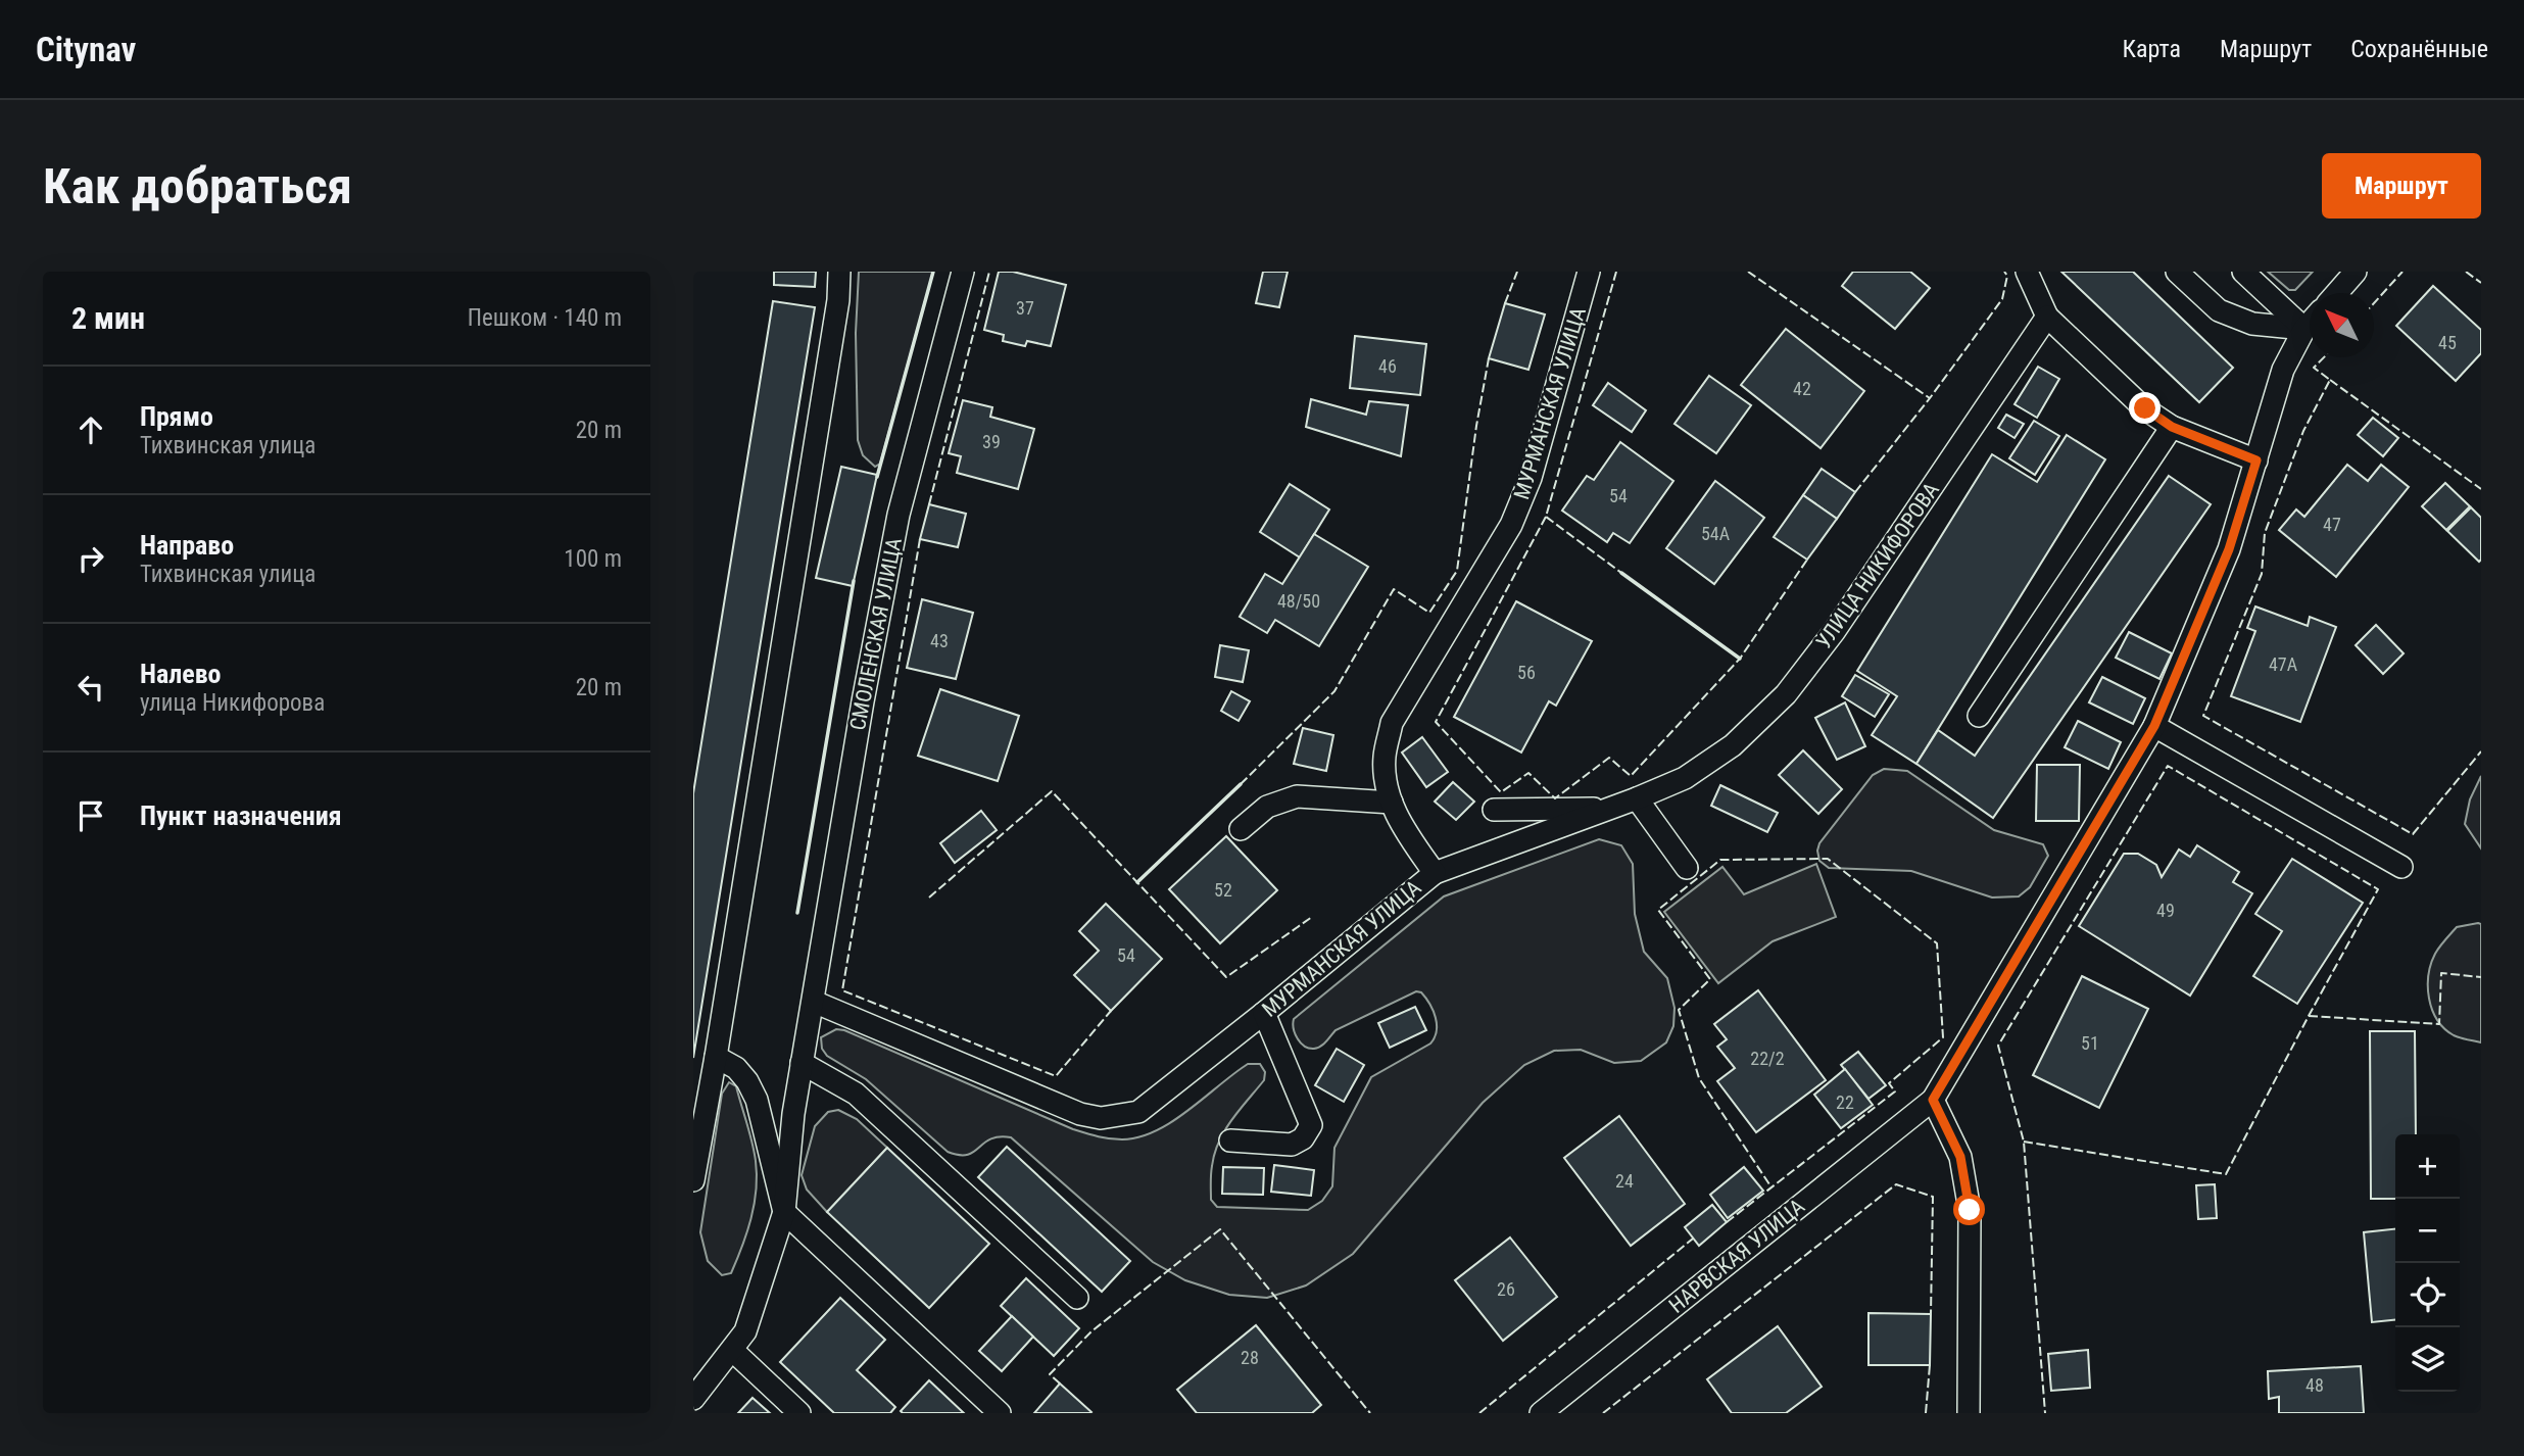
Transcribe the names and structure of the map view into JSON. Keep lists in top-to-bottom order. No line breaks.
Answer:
{"streets":{"lane":["МУРМАНСКАЯ УЛИЦА","УЛИЦА НИКИФОРОВА","СМОЛЕНСКАЯ УЛИЦА","НАРВСКАЯ УЛИЦА"]},"crossings":[["МУРМАНСКАЯ УЛИЦА","УЛИЦА НИКИФОРОВА"],["МУРМАНСКАЯ УЛИЦА","СМОЛЕНСКАЯ УЛИЦА"]],"house_numbers":["37","45","46","42","39","54","47","54А","48/50","43","47А","56","52","49","54","51","22/2","22","24","26","28","48"],"north":"top left","page":{"header":"Citynav","nav":["Карта","Маршрут","Сохранённые"],"buttons":"Маршрут","title":"Как добраться","heading":["2 мин","Пешком · 140 m"],"list":[["Прямо","Тихвинская улица","20 m"],["Направо","Тихвинская улица","100 m"],["Налево","улица Никифорова","20 m"],"Пункт назначения"],"map_buttons":["+","−"]}}
